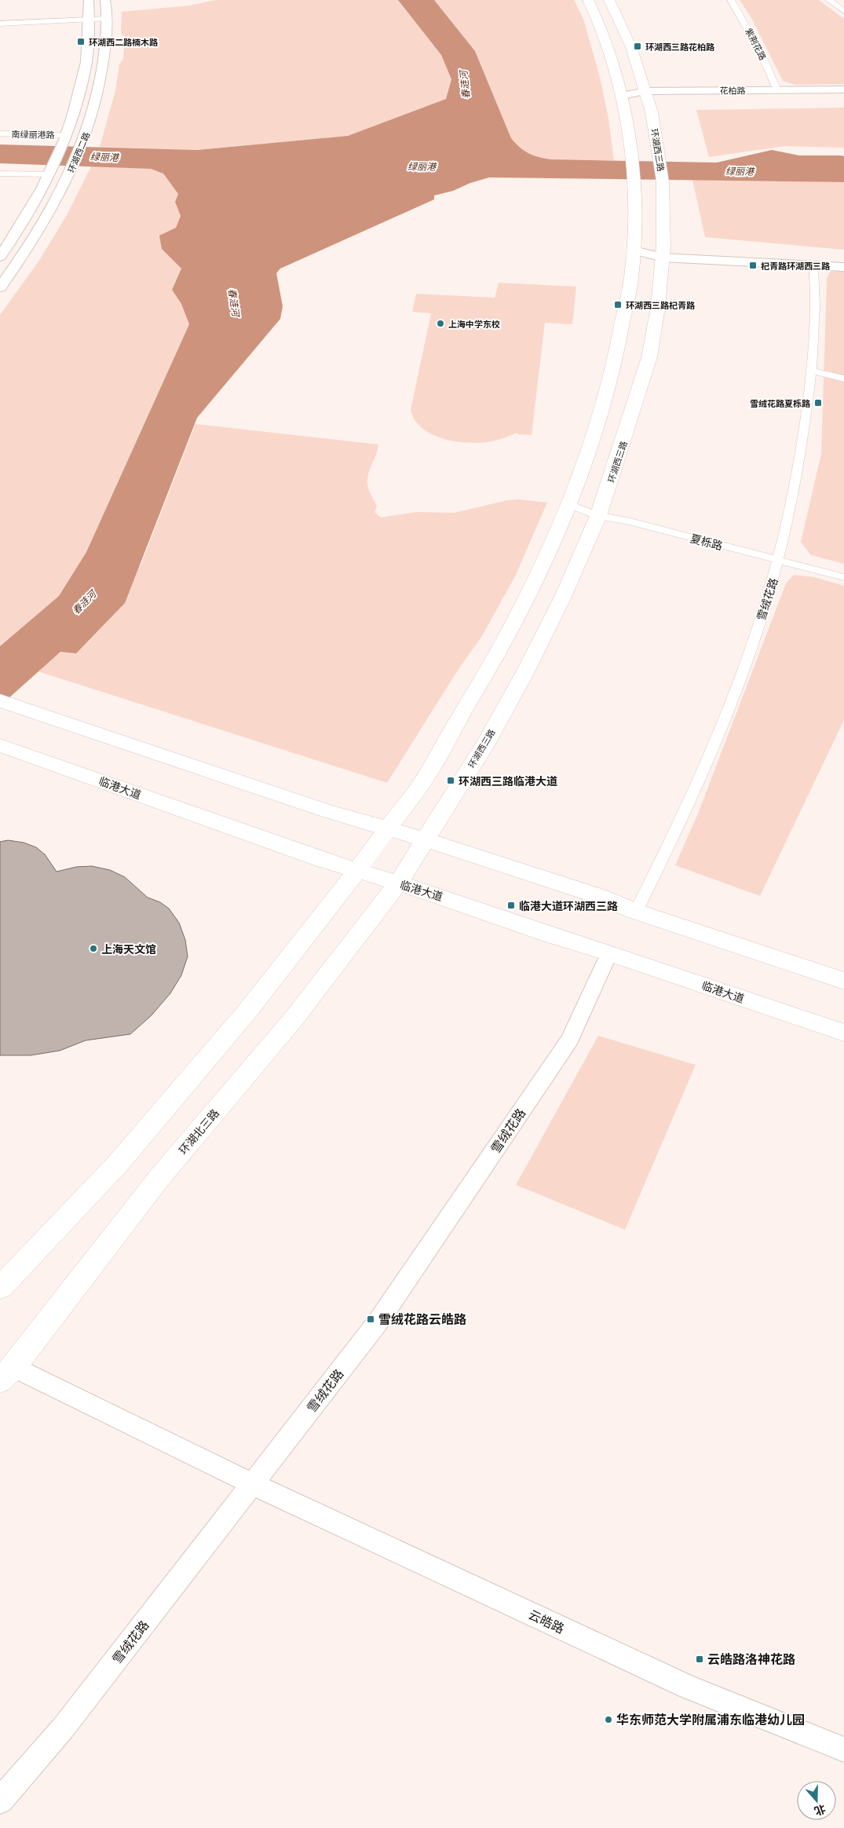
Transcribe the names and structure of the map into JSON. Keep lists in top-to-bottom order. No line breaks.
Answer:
{"streets":{"main road":["花柏路","环湖西三路","环湖西二路","临港大道","环湖北三路"],"street":["紫荆花路","南绿丽港路","夏栎路","雪绒花路","云皓路"]},"crossings":[["紫荆花路","花柏路"],["花柏路","环湖西三路"],["南绿丽港路","环湖西二路"],["环湖西三路","夏栎路"],["环湖西三路","临港大道"],["环湖西三路","环湖北三路"],["夏栎路","雪绒花路"],["雪绒花路","临港大道"],["雪绒花路","云皓路"],["临港大道","环湖北三路"],["环湖北三路","云皓路"]],"water":["春涟河","绿丽港"],"places":{"transit":["环湖西二路楠木路","环湖西三路花柏路","杞青路环湖西三路","环湖西三路杞青路","雪绒花路夏栎路","环湖西三路临港大道","临港大道环湖西三路","雪绒花路云皓路","云皓路洛神花路"],"other":["上海中学东校","上海天文馆","华东师范大学附属浦东临港幼儿园"]},"north":"bottom"}
